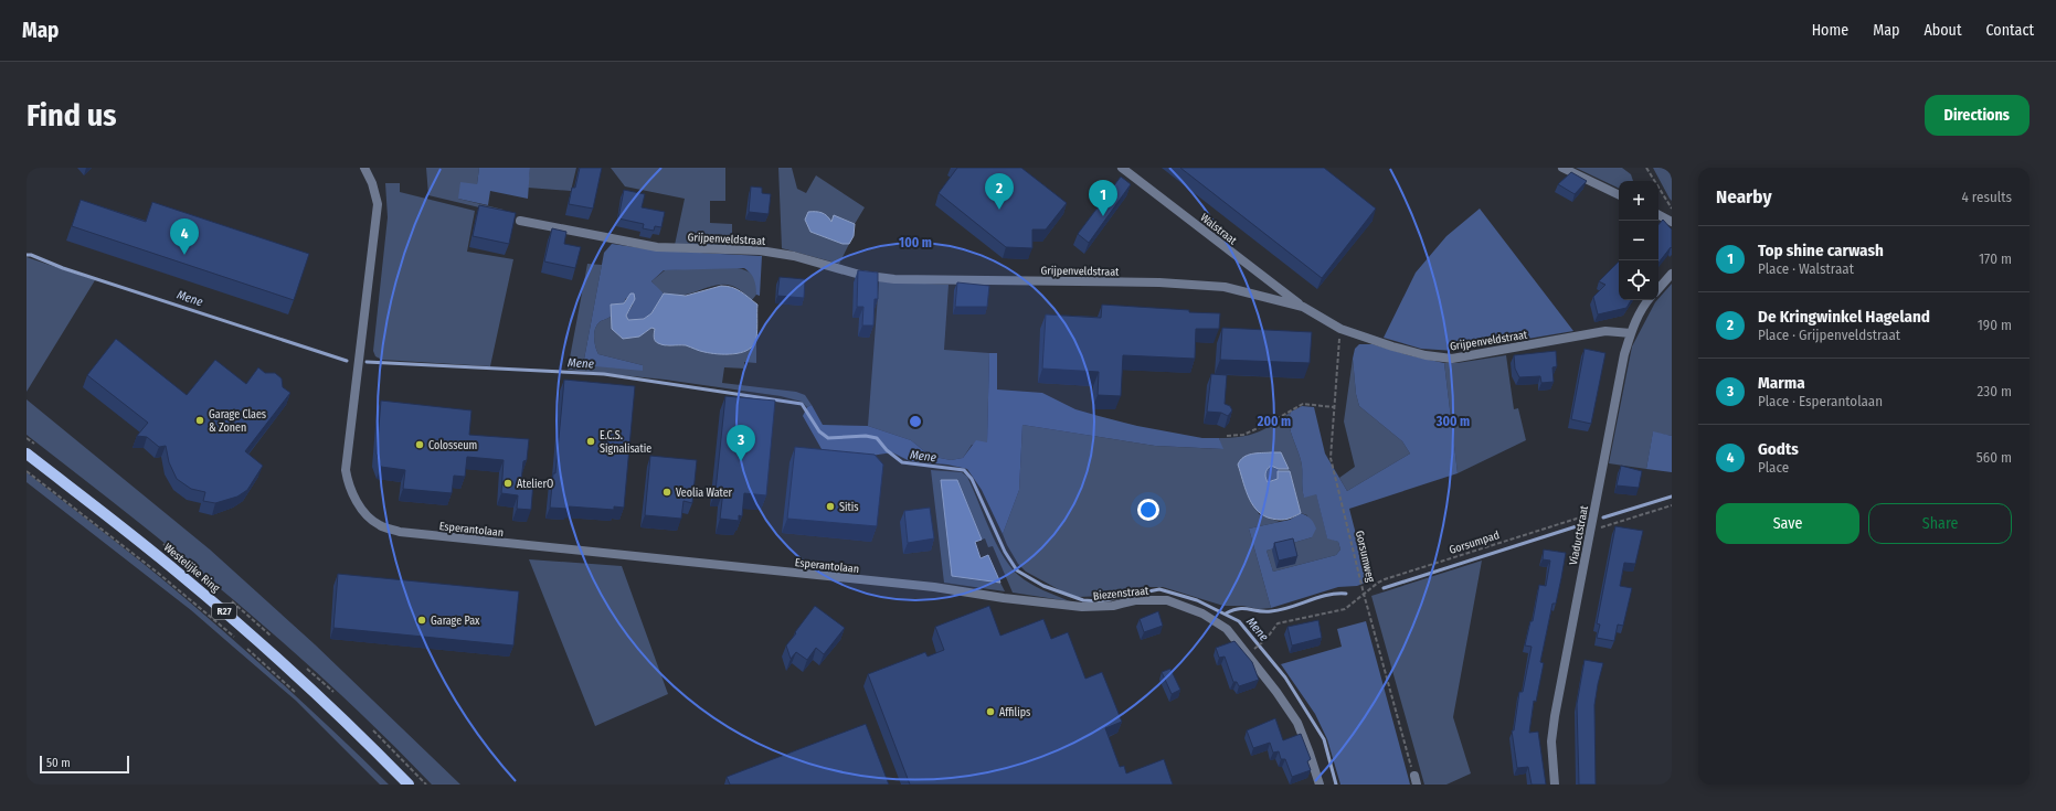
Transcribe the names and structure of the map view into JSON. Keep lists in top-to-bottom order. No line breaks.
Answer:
{"streets":{"main road":["Westelijke Ring","R27"],"street":["Walstraat","Grijpenveldstraat","Esperantolaan","Viaductstraat","Biezenstraat"],"path":["Gorsumpad","Gorsumweg"]},"crossings":[["Walstraat","Grijpenveldstraat"],["Grijpenveldstraat","Viaductstraat"],["Grijpenveldstraat","Gorsumweg"],["Esperantolaan","Biezenstraat"],["Viaductstraat","Gorsumpad"],["Gorsumpad","Gorsumweg"]],"water":["Mene"],"places":["Garage Claes & Zonen","E.C.S. Signalisatie","Colosseum","AtelierO","Veolia Water","Sitis","Garage Pax","Affilips"],"scale_bar":"50 m","page":{"header":"Map","nav":["Home","Map","About","Contact"],"buttons":["Directions",["Save","Share"]],"title":"Find us","heading":["Nearby","4 results"],"pins":["2","1","4","3"],"map_buttons":["+","−"],"list":[{"mark":"1","name":"Top shine carwash","note":"Place · Walstraat","value":"170 m"},{"mark":"2","name":"De Kringwinkel Hageland","note":"Place · Grijpenveldstraat","value":"190 m"},{"mark":"3","name":"Marma","note":"Place · Esperantolaan","value":"230 m"},{"mark":"4","name":"Godts","note":"Place","value":"560 m"}],"scale":"50 m"},"rings":["100 m","200 m","300 m"]}
